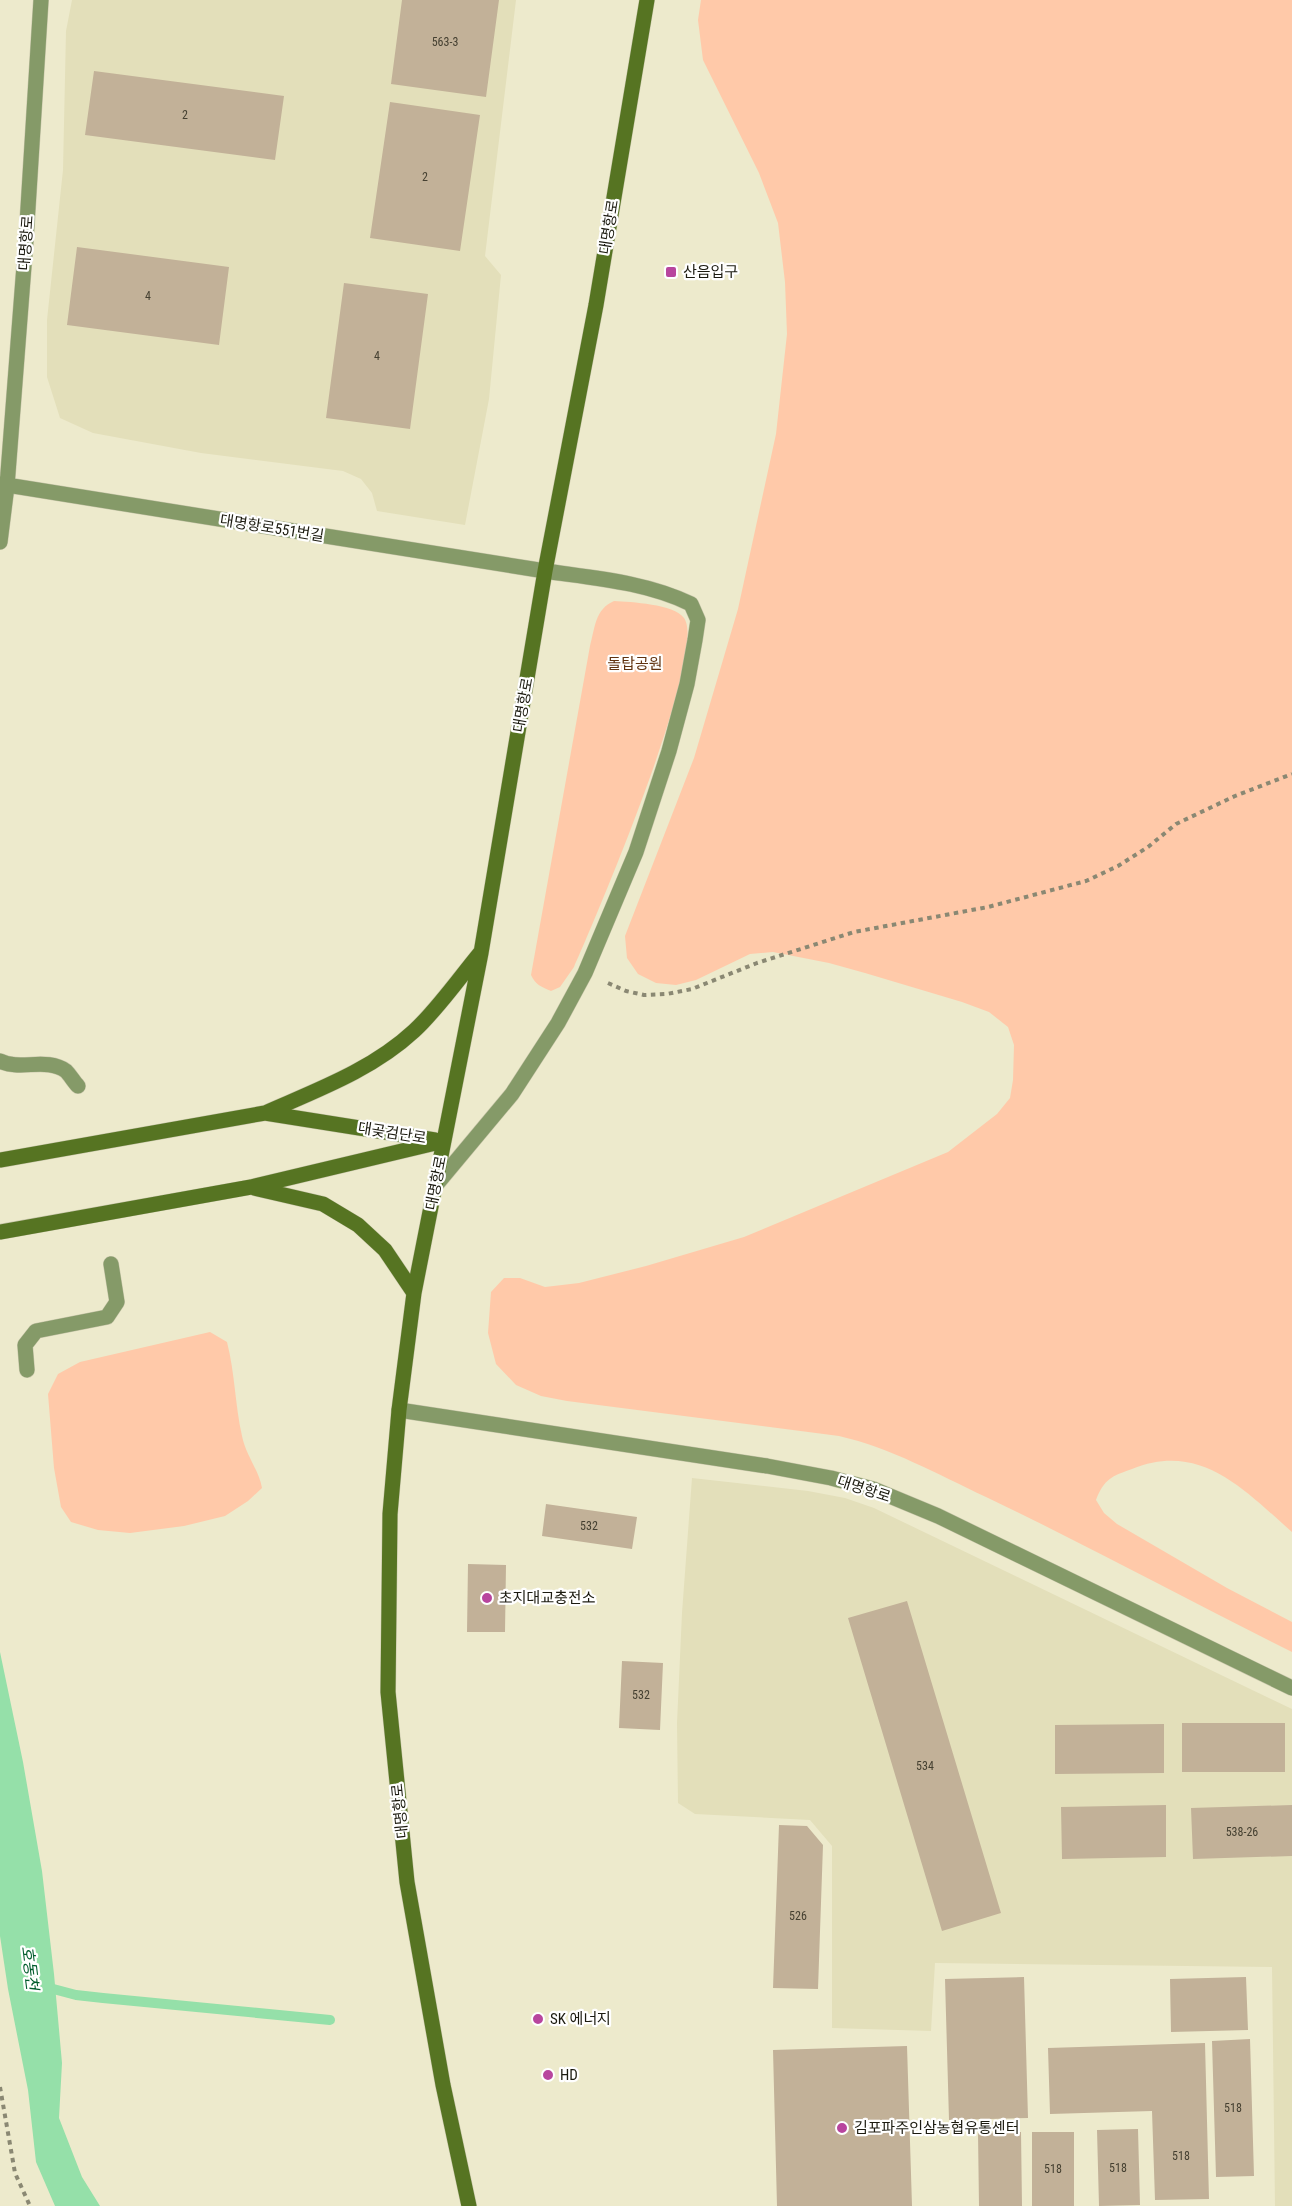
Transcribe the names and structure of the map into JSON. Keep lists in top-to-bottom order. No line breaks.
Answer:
{"streets":{"main road":["대명항로","대곶검단로"],"street":["대명항로551번길"]},"crossings":[["대명항로","대명항로551번길"],["대명항로","대곶검단로"]],"water":["호동천"],"parks":["돌탑공원"],"places":{"transit":["산음입구"],"other":["초지대교충전소","SK 에너지","HD","김포파주인삼농협유통센터"]},"house_numbers":["563-3","2","2","4","4","532","532","534","538-26","526","518","518","518","518"]}
